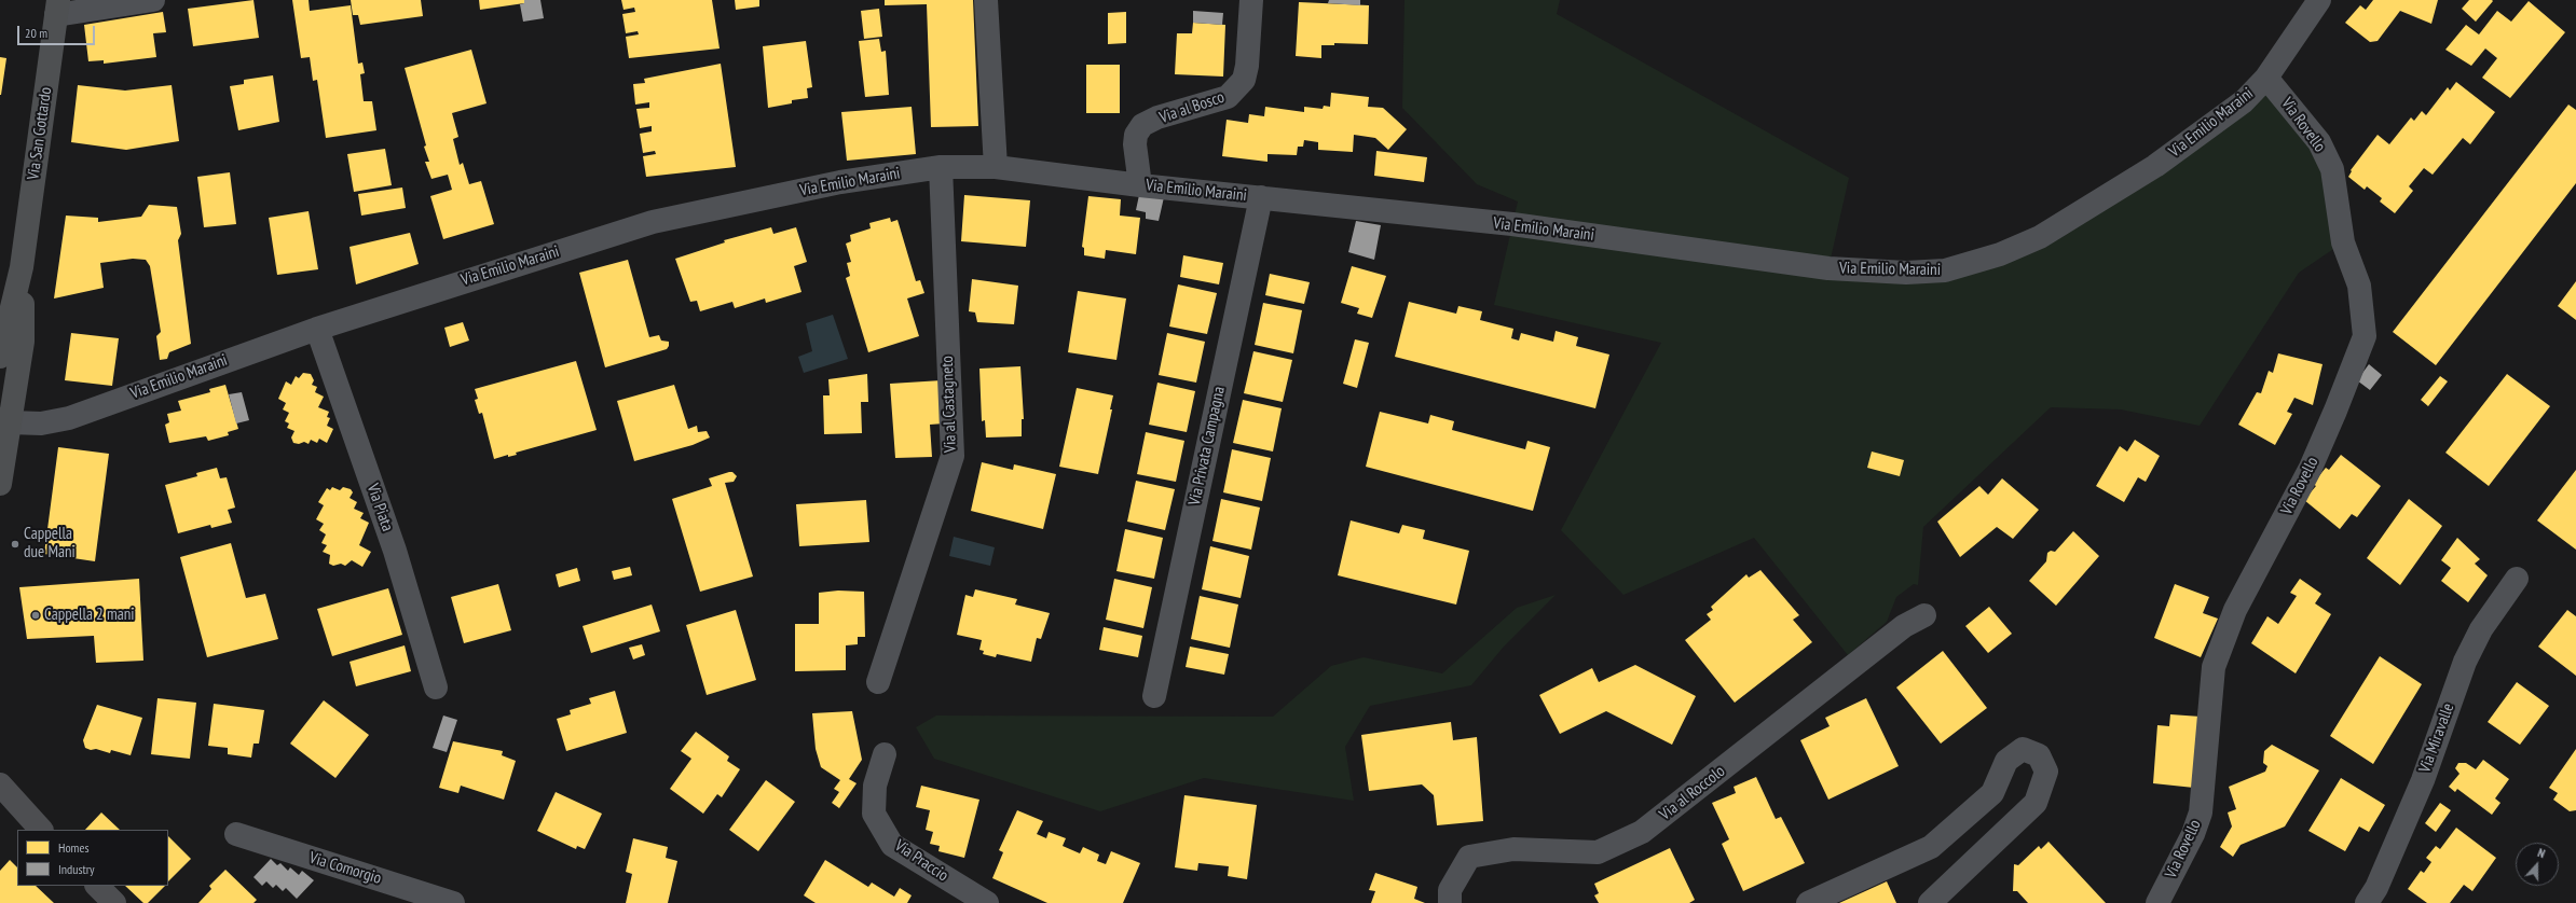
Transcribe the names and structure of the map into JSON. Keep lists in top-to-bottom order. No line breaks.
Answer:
{"streets":{"main road":["Via San Gottardo"],"street":["Via al Bosco","Via Emilio Maraini","Via Rovello","Via al Castagneto","Via Privata Campagna","Via Piata","Via Miravalle","Via al Roccolo","Via Praccio","Via Comorgio"]},"crossings":[["Via al Bosco","Via Emilio Maraini"],["Via Emilio Maraini","Via Rovello"],["Via Emilio Maraini","Via San Gottardo"],["Via Emilio Maraini","Via al Castagneto"],["Via Emilio Maraini","Via Privata Campagna"],["Via Emilio Maraini","Via Piata"]],"places":["Cappella due Mani","Cappella 2 mani"],"legend":["Homes","Industry"],"scale_bar":"20 m","north":"top"}
